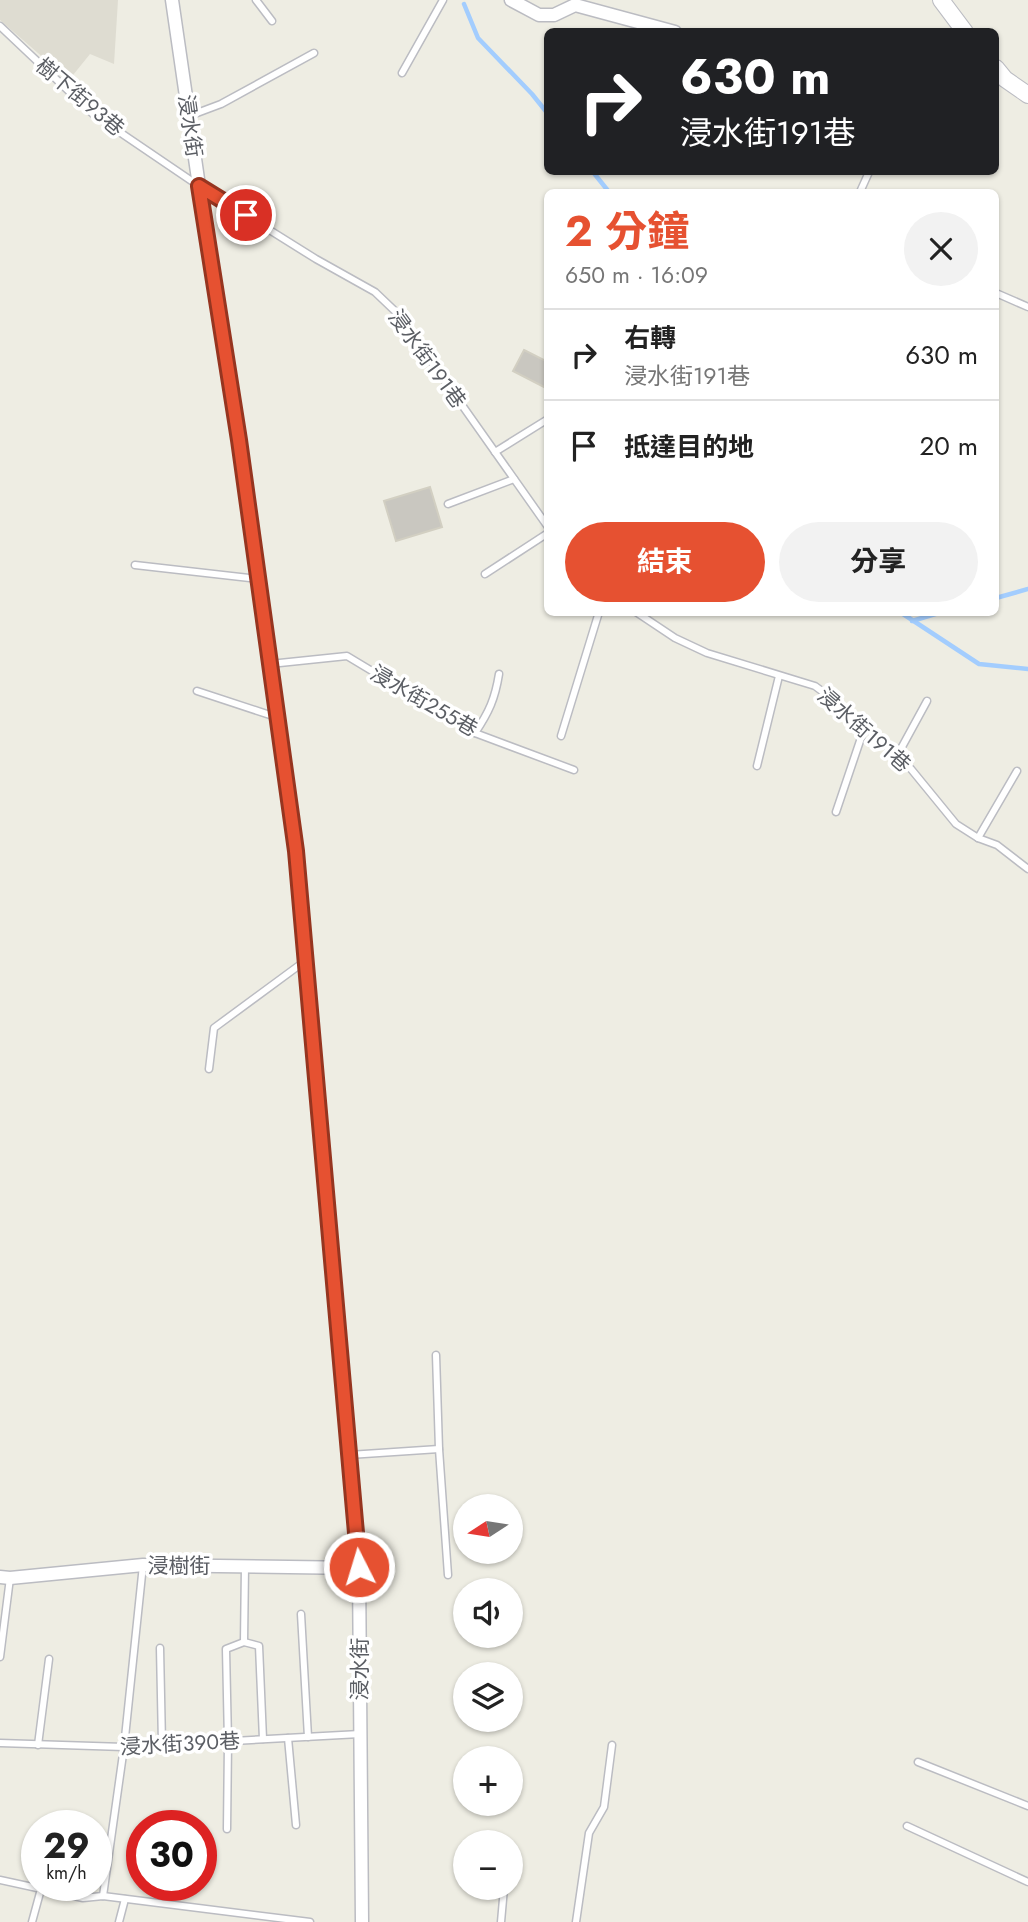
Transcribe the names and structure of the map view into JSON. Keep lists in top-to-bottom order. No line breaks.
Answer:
{"streets":{"street":["浸水街","浸樹街"],"lane":["樹下街93巷","浸水街191巷","浸水街255巷","浸水街390巷"]},"crossings":[["樹下街93巷","浸水街"],["樹下街93巷","浸水街191巷"],["浸水街","浸水街191巷"],["浸水街","浸水街255巷"],["浸水街","浸樹街"],["浸水街","浸水街390巷"]],"north":"left","page":{"turn":["630 m","浸水街191巷"],"heading":["2 分鐘","650 m · 16:09"],"list":[{"name":"右轉","note":"浸水街191巷","value":"630 m"},{"name":"抵達目的地","value":"20 m"}],"buttons":["結束","分享"],"map_buttons":["+","−"],"speed":"29 km/h","limit":"30"}}
